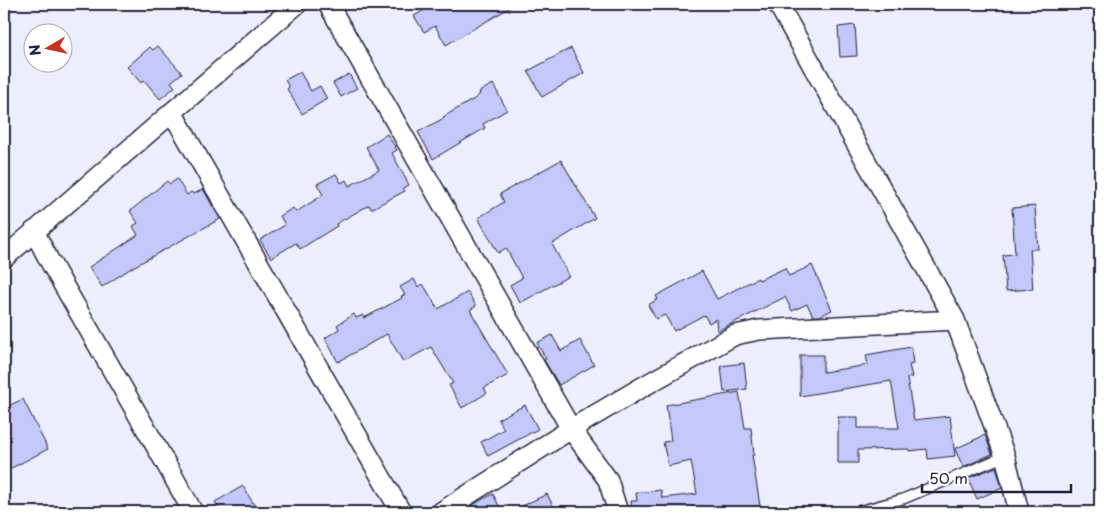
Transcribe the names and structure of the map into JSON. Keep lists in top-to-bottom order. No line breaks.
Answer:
{"scale_bar":"50 m","north":"left"}
